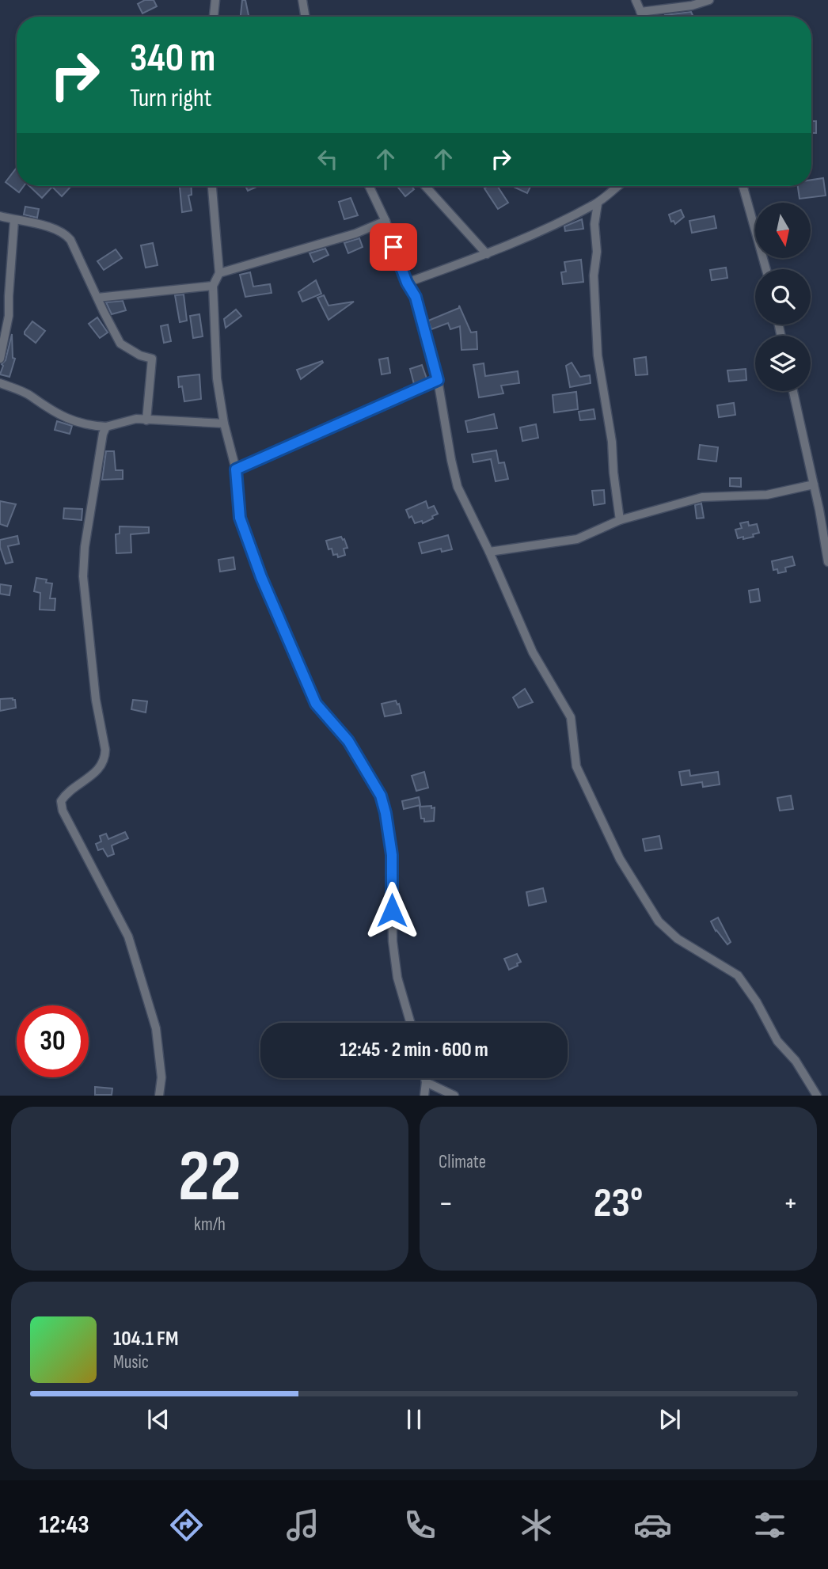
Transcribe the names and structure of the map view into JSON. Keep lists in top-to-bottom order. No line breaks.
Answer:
{"north":"bottom","page":{"turn":["340 m","Turn right"],"limit":"30","trip":"12:45 · 2 min · 600 m","tile":[["22","km/h"],"Climate"],"heat":["−","23°","+"],"song":["104.1 FM","Music"],"tabs":"12:43"}}
